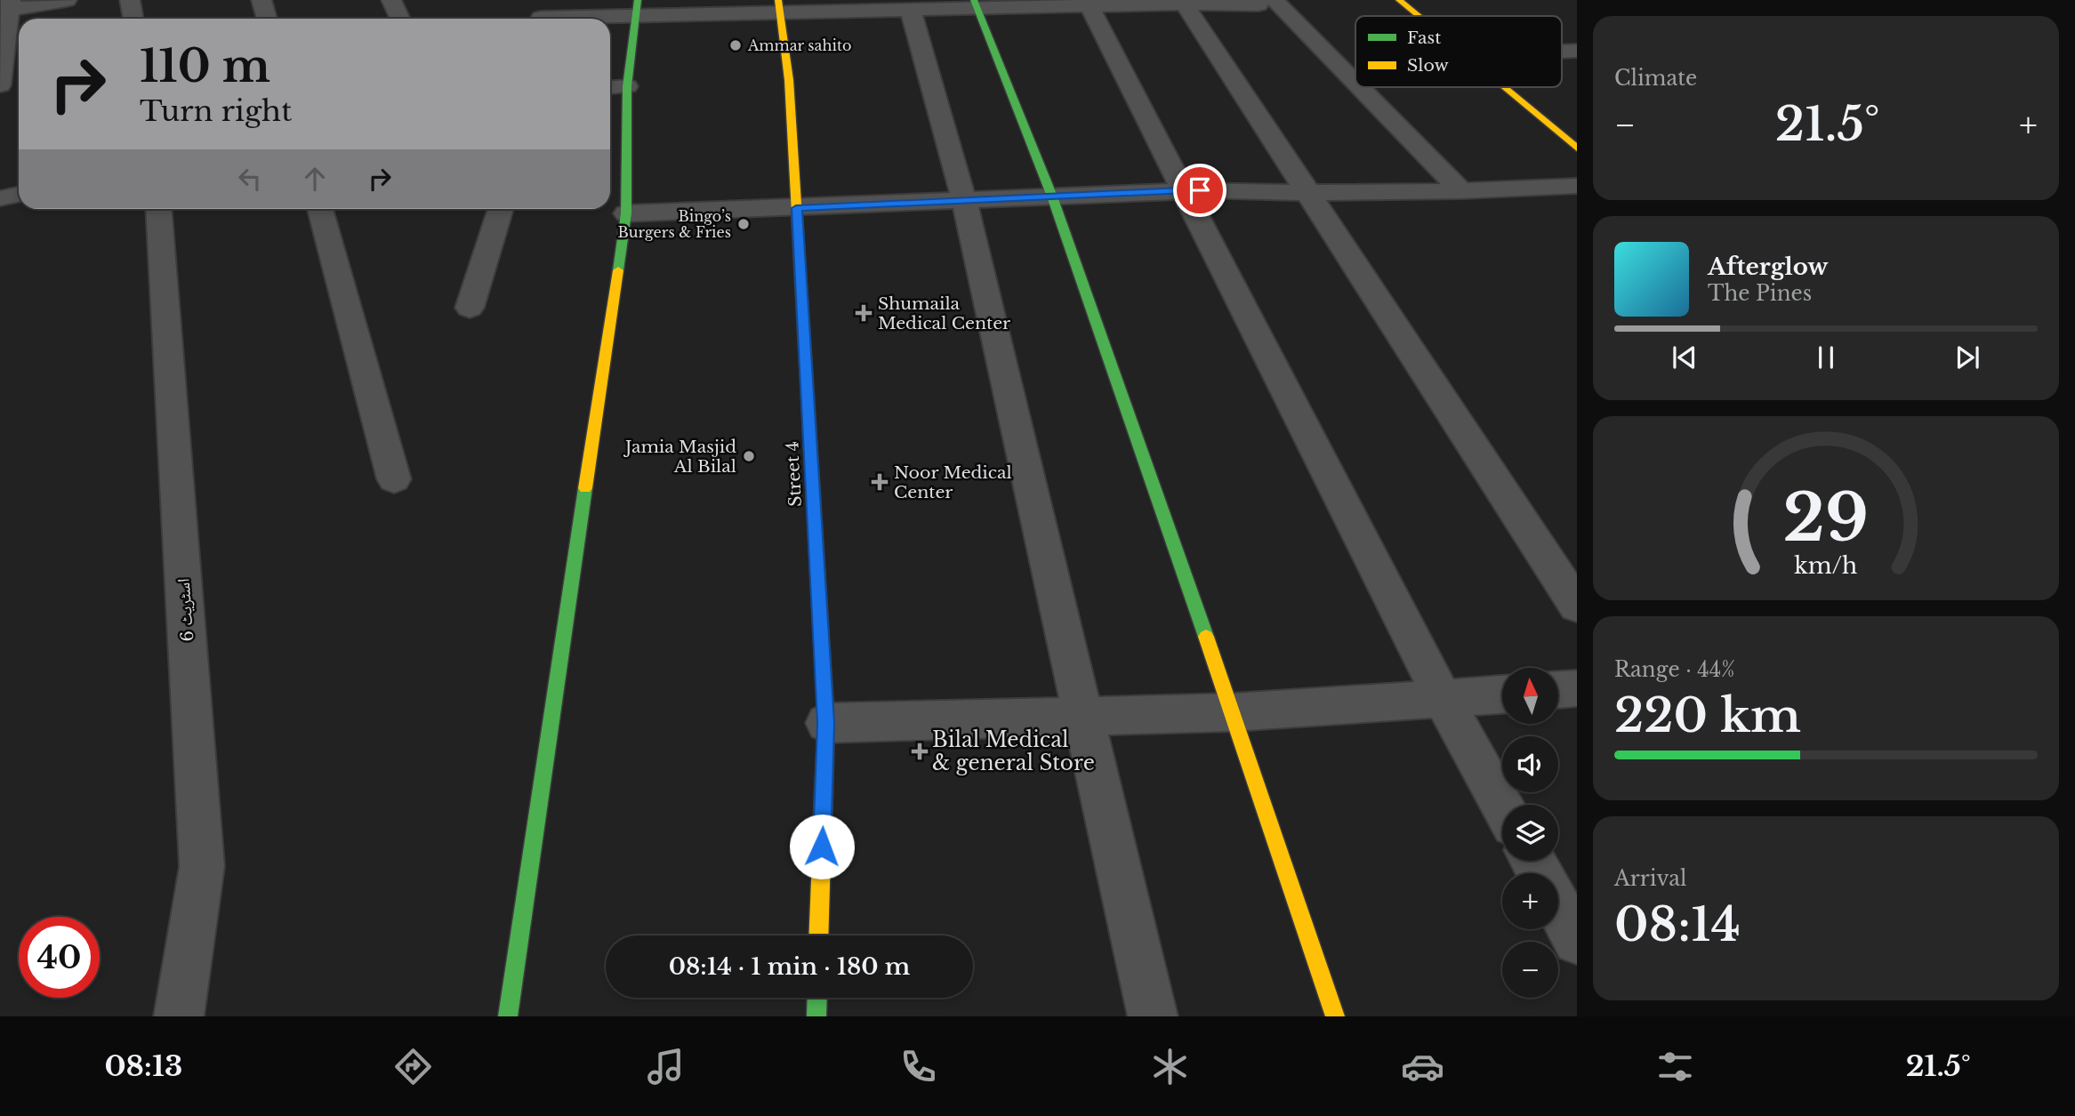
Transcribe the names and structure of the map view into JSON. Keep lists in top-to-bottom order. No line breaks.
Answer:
{"streets":{"street":["Street 4","اسٹریٹ 6"]},"places":{"other":["Ammar sahito","Bingo’s Burgers & Fries","Jamia Masjid Al Bilal"],"health":["Shumaila Medical Center","Noor Medical Center","Bilal Medical & general Store"]},"legend":["Fast","Slow"],"north":"top","page":{"tile":["Climate",["Range · 44%","220 km"],["Arrival","08:14"]],"turn":["110 m","Turn right"],"heat":["−","21.5°","+"],"song":["Afterglow","The Pines"],"map_buttons":["+","−"],"limit":"40","trip":"08:14 · 1 min · 180 m","tabs":["08:13","21.5°"],"gauge":["29","km/h"]}}
